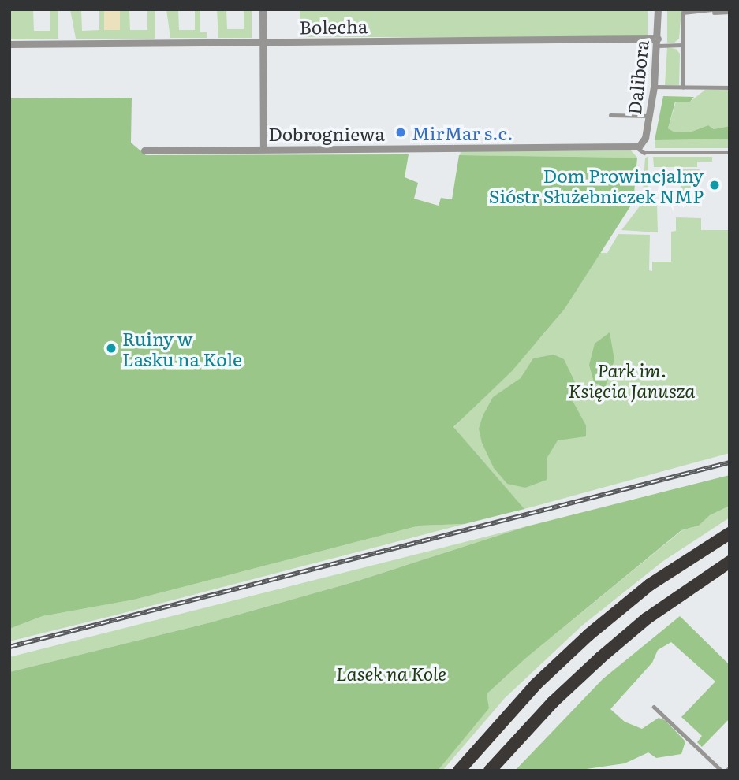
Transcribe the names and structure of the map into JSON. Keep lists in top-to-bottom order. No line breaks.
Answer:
{"streets":{"street":["Bolecha","Dalibora","Dobrogniewa"]},"crossings":[["Bolecha","Dalibora"],["Dalibora","Dobrogniewa"]],"parks":["Park im. Księcia Janusza","Lasek na Kole"],"places":["MirMar s.c.","Dom Prowincjalny Sióstr Służebniczek NMP","Ruiny w Lasku na Kole"]}
